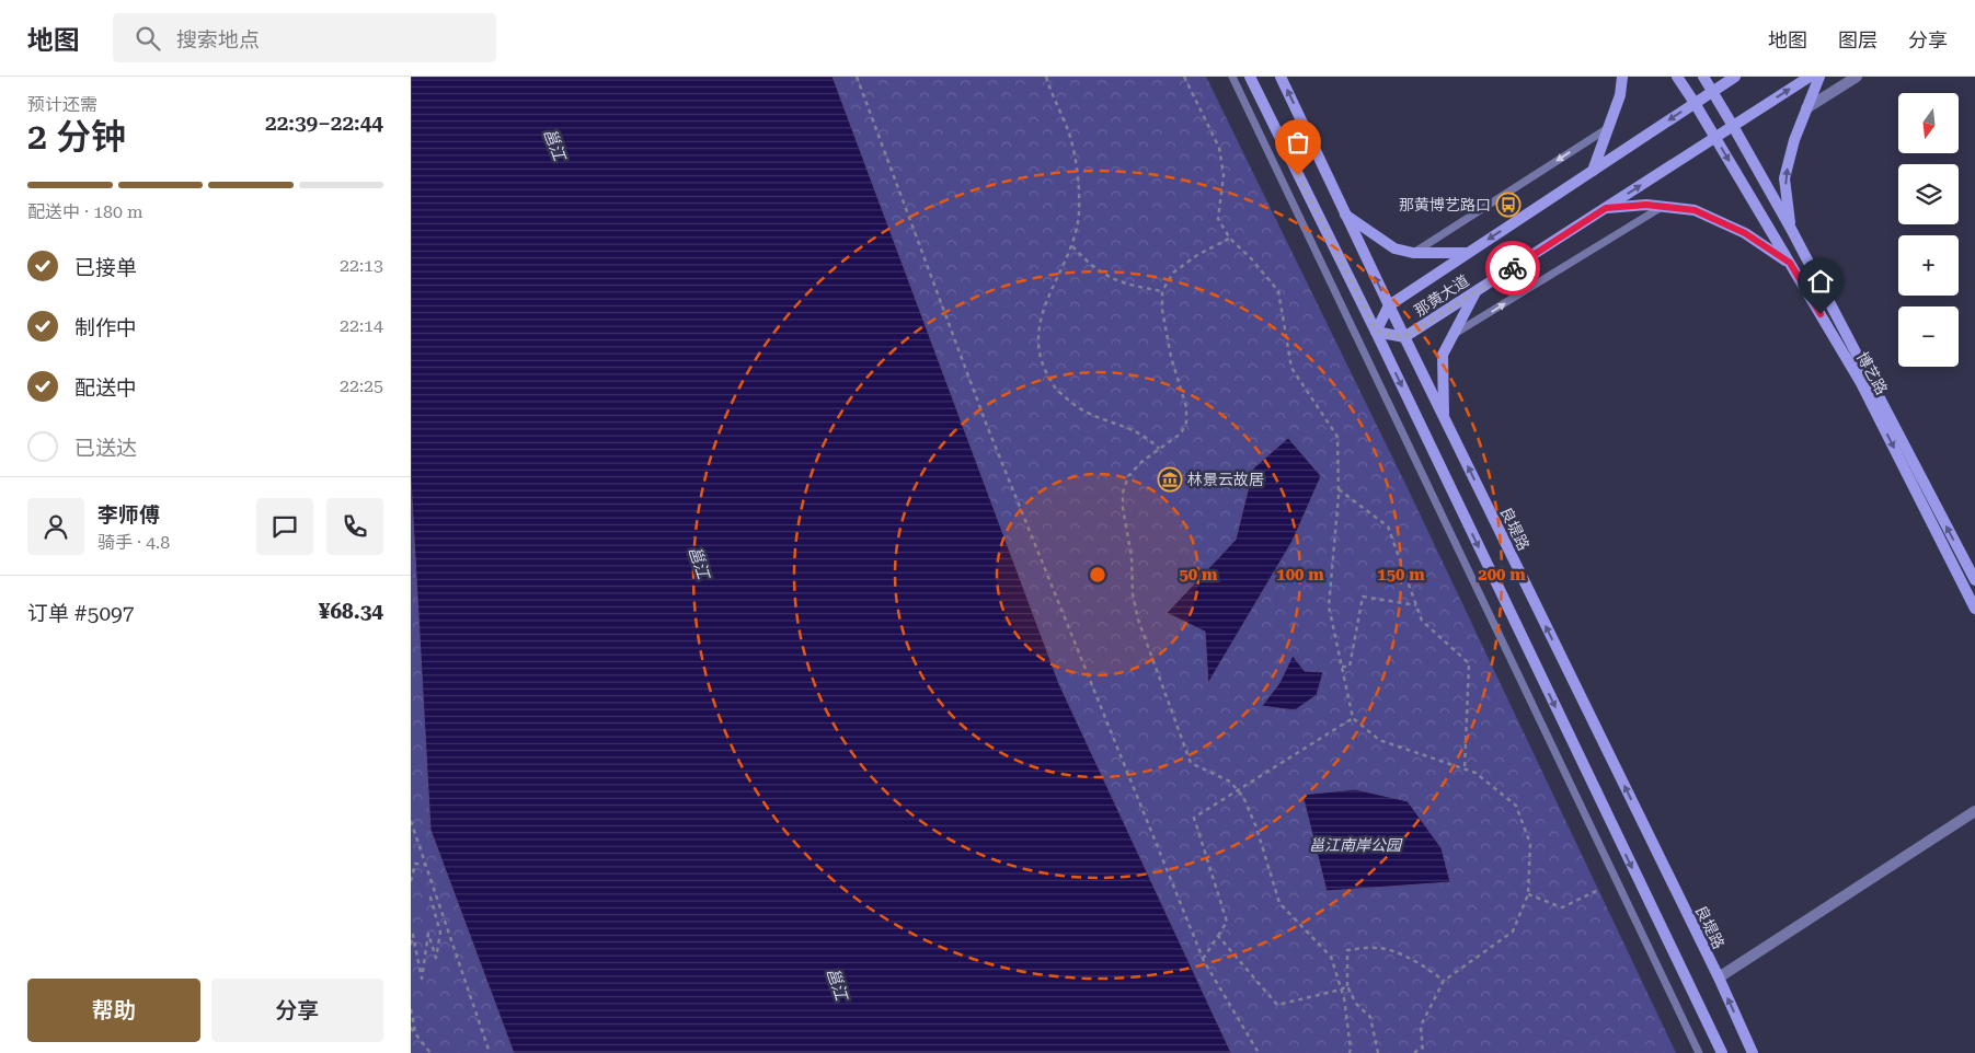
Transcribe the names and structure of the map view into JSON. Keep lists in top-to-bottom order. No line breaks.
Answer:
{"streets":{"main road":["那黄大道","博艺路","良堤路"]},"crossings":[["那黄大道","博艺路"],["那黄大道","良堤路"]],"water":["邕江"],"parks":["邕江南岸公园"],"places":{"bus stop":["那黄博艺路口"],"museum":["林景云故居"]},"north":"bottom","page":{"header":"地图","search":"搜索地点","nav":["地图","图层","分享"],"heading":["2 分钟","预计还需","22:39–22:44"],"panel":["李师傅","骑手 · 4.8","订单 #5097","¥68.34"],"map_buttons":["+","−"],"bar":"配送中 · 180 m","list":[["已接单","22:13"],["制作中","22:14"],["配送中","22:25"],"已送达"],"buttons":["帮助","分享"]},"rings":["50 m","100 m","150 m","200 m"]}
